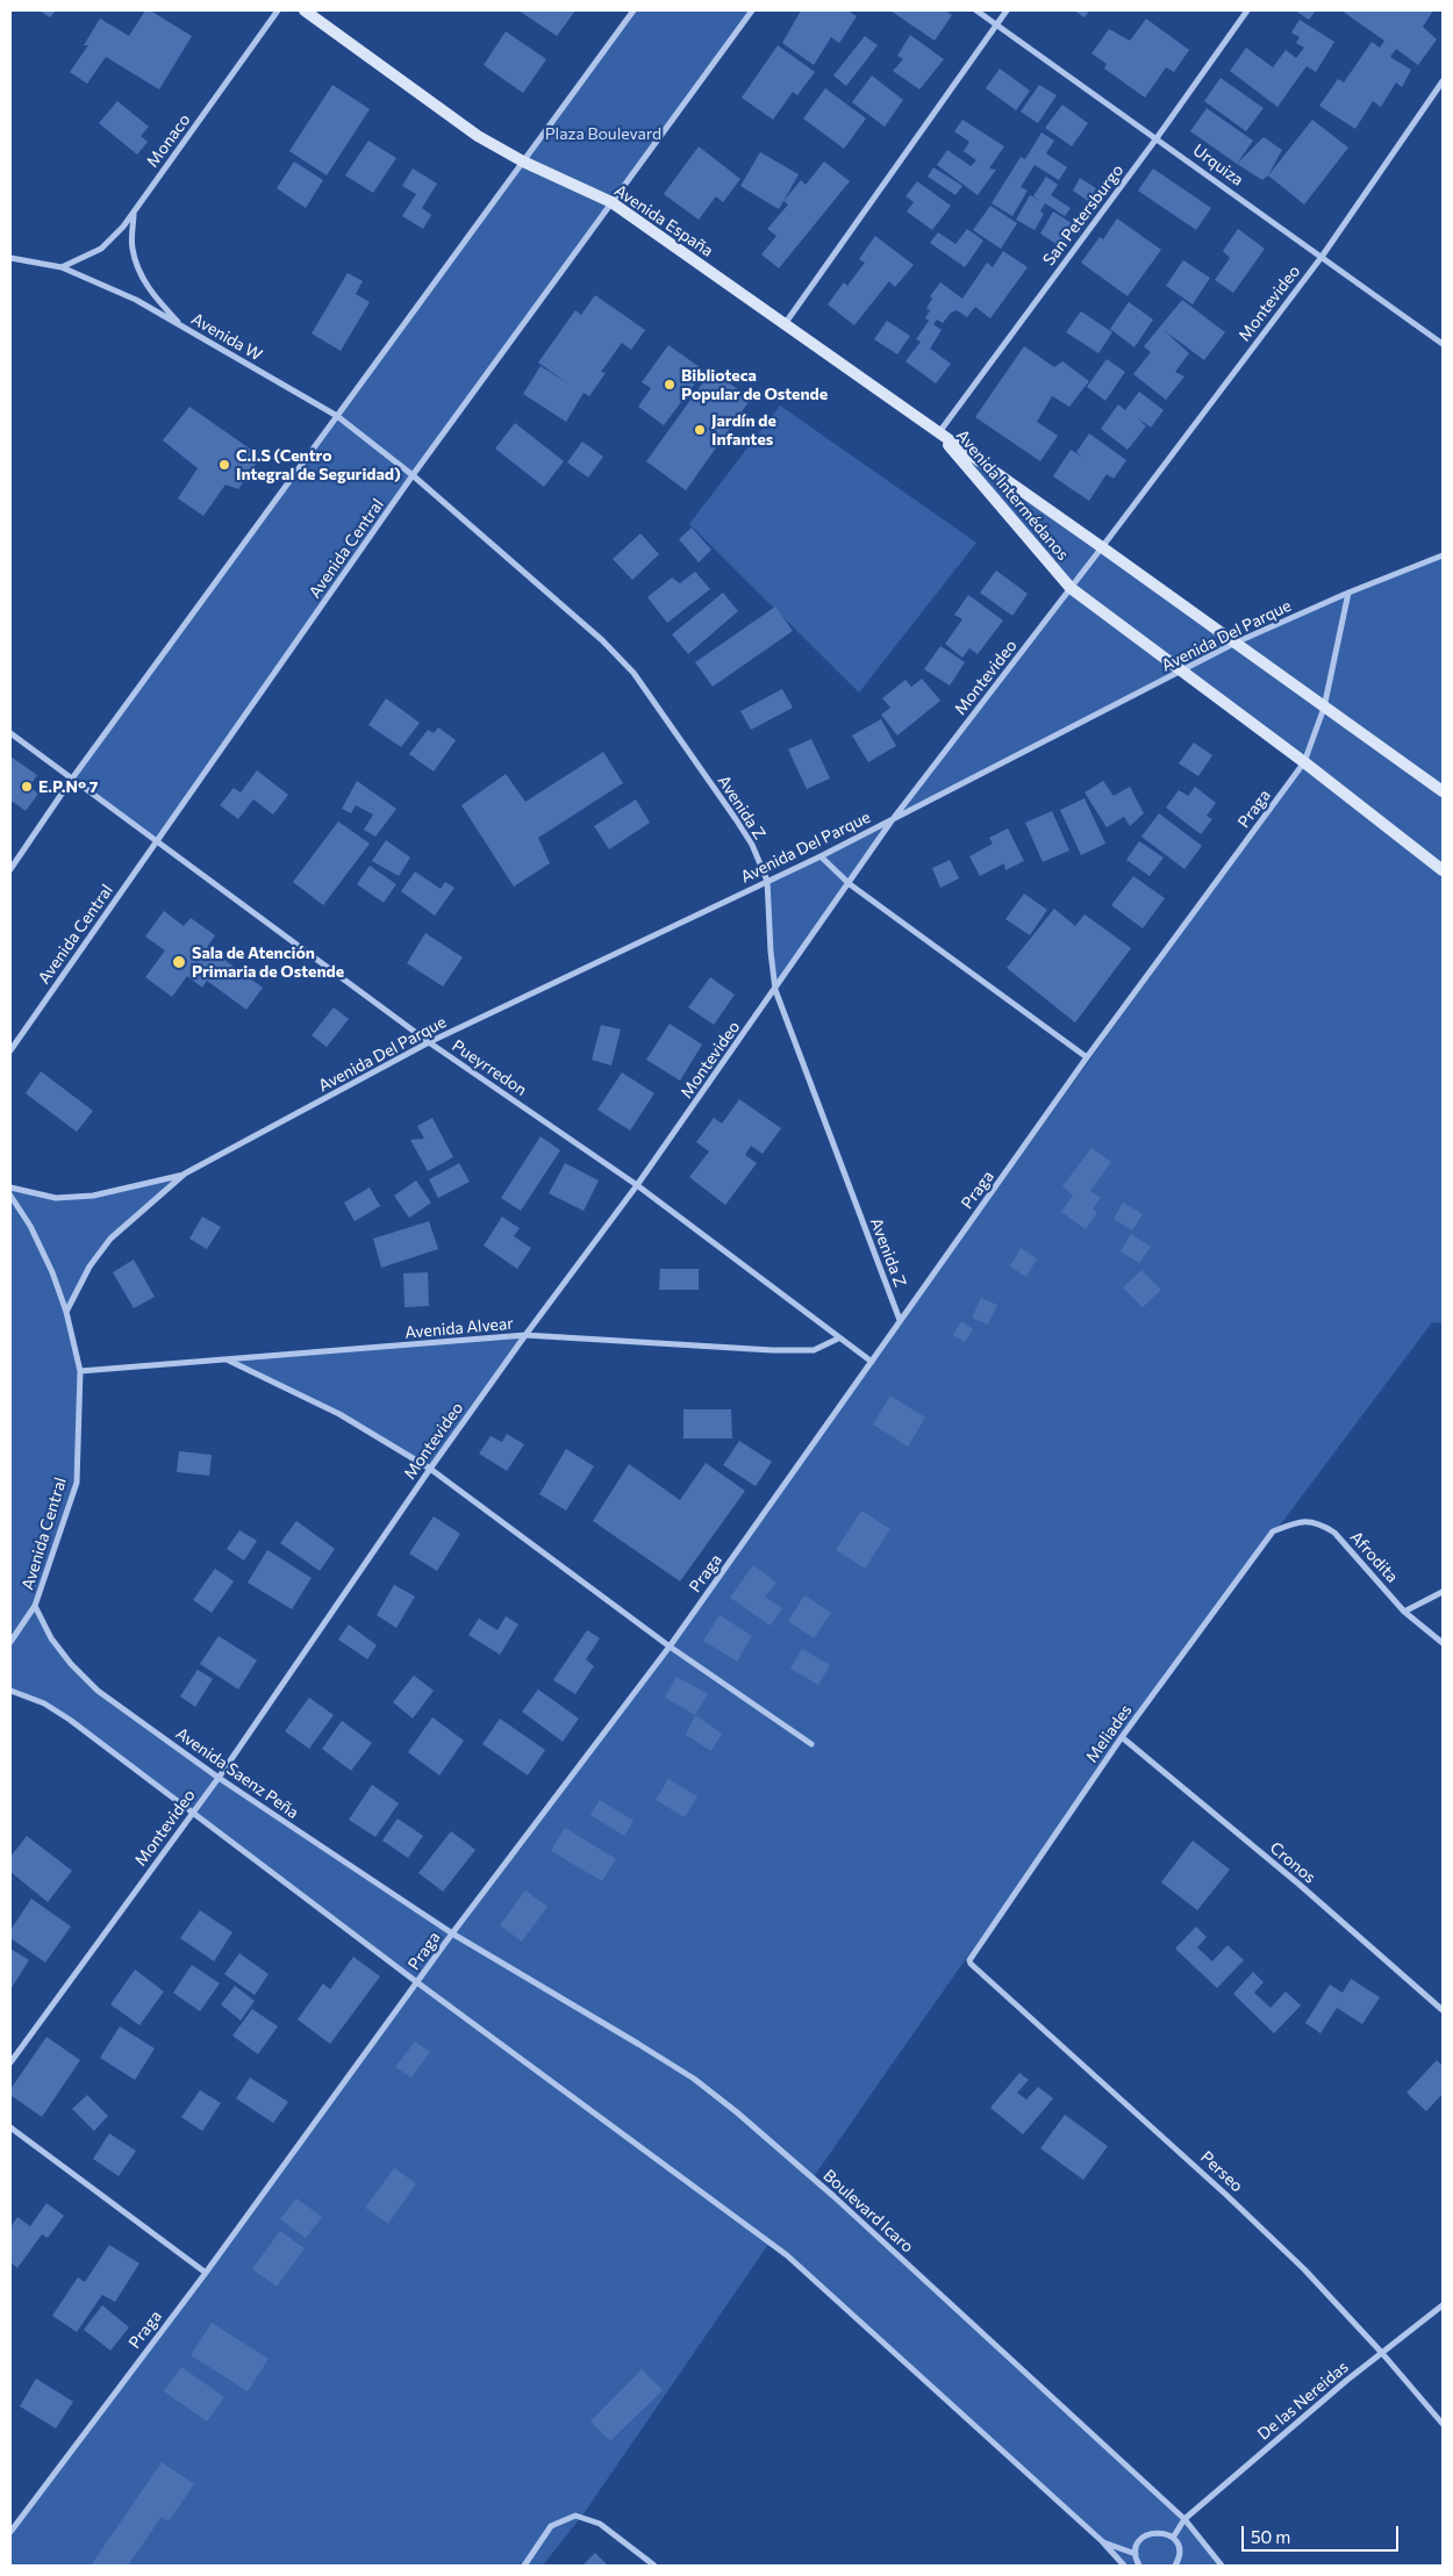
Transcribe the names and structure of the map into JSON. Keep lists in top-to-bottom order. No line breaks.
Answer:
{"streets":{"main road":["Avenida España","Avenida Intermédanos"],"street":["Monaco","Urquiza","San Petersburgo","Montevideo","Avenida W","Avenida Central","Avenida Del Parque","Avenida Z","Praga","Pueyrredon","Avenida Alvear","Afrodita","Meliades","Avenida Saenz Peña","Cronos","Perseo","Boulevard Icaro","De las Nereidas"]},"crossings":[["Monaco","Avenida W"],["Urquiza","San Petersburgo"],["Urquiza","Montevideo"],["San Petersburgo","Avenida España"],["San Petersburgo","Avenida Intermédanos"],["Avenida España","Avenida Intermédanos"],["Avenida España","Avenida Central"],["Montevideo","Avenida Intermédanos"],["Montevideo","Avenida Del Parque"],["Montevideo","Avenida Z"],["Montevideo","Pueyrredon"],["Montevideo","Avenida Alvear"],["Montevideo","Avenida Saenz Peña"],["Avenida W","Avenida Central"],["Avenida W","Avenida Z"],["Avenida Intermédanos","Avenida Del Parque"],["Avenida Intermédanos","Praga"],["Avenida Central","Avenida Del Parque"],["Avenida Central","Avenida Z"],["Avenida Central","Pueyrredon"],["Avenida Central","Avenida Alvear"],["Avenida Central","Avenida Saenz Peña"],["Avenida Del Parque","Avenida Z"],["Avenida Del Parque","Praga"],["Avenida Del Parque","Pueyrredon"],["Avenida Z","Praga"],["Praga","Pueyrredon"],["Praga","Avenida Saenz Peña"],["Praga","Boulevard Icaro"],["Pueyrredon","Avenida Alvear"],["Afrodita","Meliades"],["Meliades","Cronos"],["Meliades","Perseo"],["Avenida Saenz Peña","Boulevard Icaro"],["Perseo","De las Nereidas"],["Boulevard Icaro","De las Nereidas"]],"parks":["Plaza Boulevard"],"places":["Biblioteca Popular de Ostende","Jardín de Infantes","C.I.S (Centro Integral de Seguridad)","E.P.N° 7","Sala de Atención Primaria de Ostende"],"scale_bar":"50 m"}
